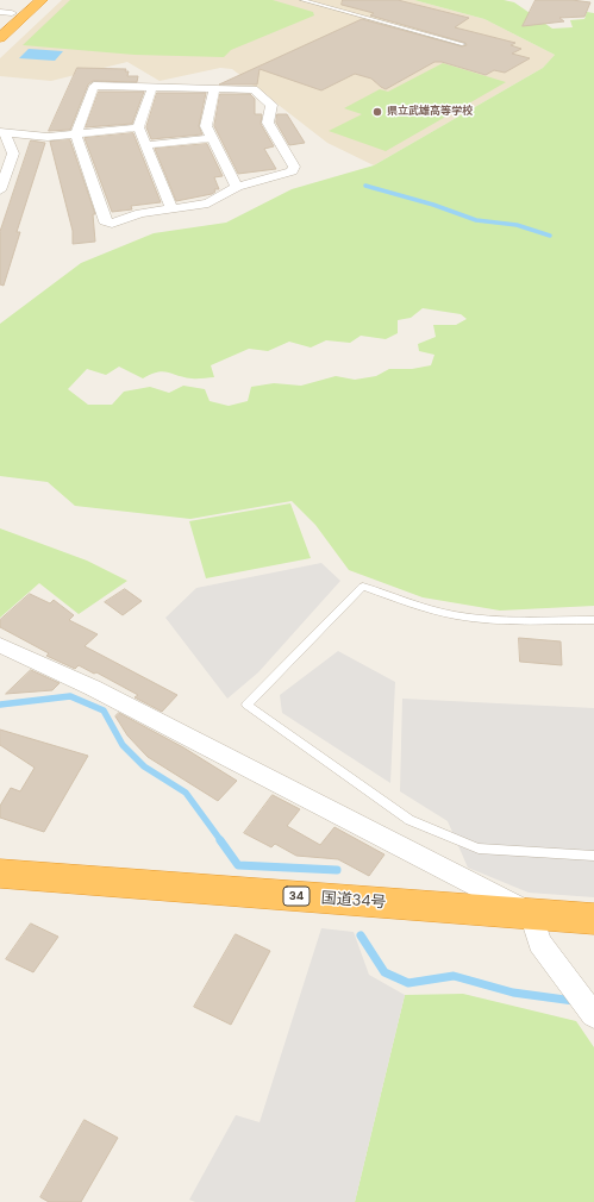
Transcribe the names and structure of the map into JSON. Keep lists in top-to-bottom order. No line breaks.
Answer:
{"streets":{"highway":["34","国道34号"]},"places":["県立武雄高等学校"]}
